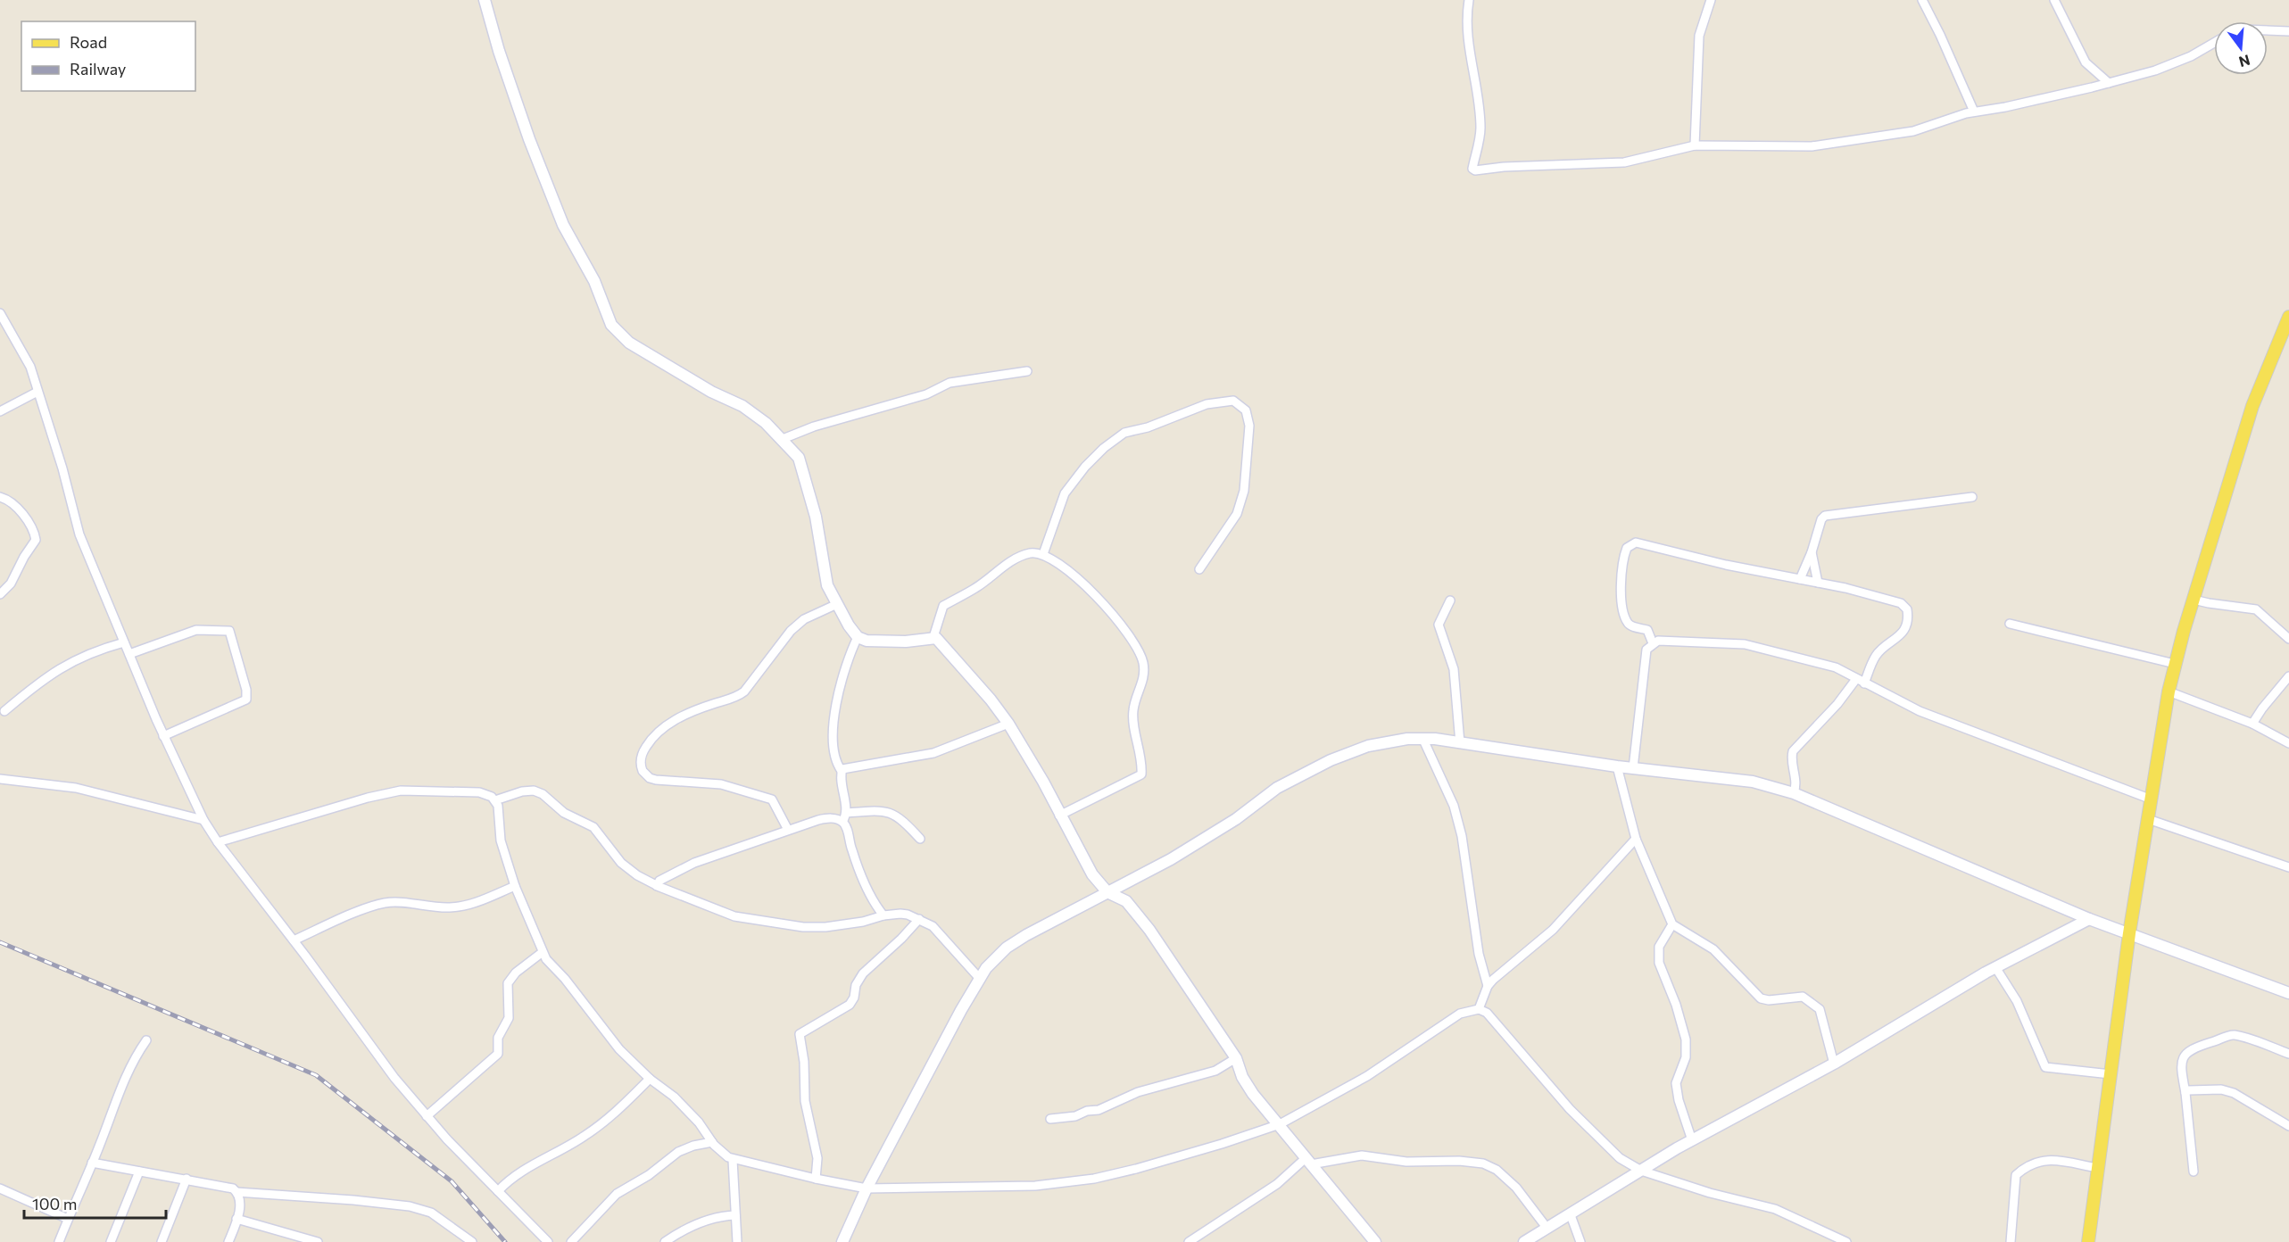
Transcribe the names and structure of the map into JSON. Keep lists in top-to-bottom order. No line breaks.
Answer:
{"legend":["Road","Railway"],"scale_bar":"100 m","north":"bottom"}
